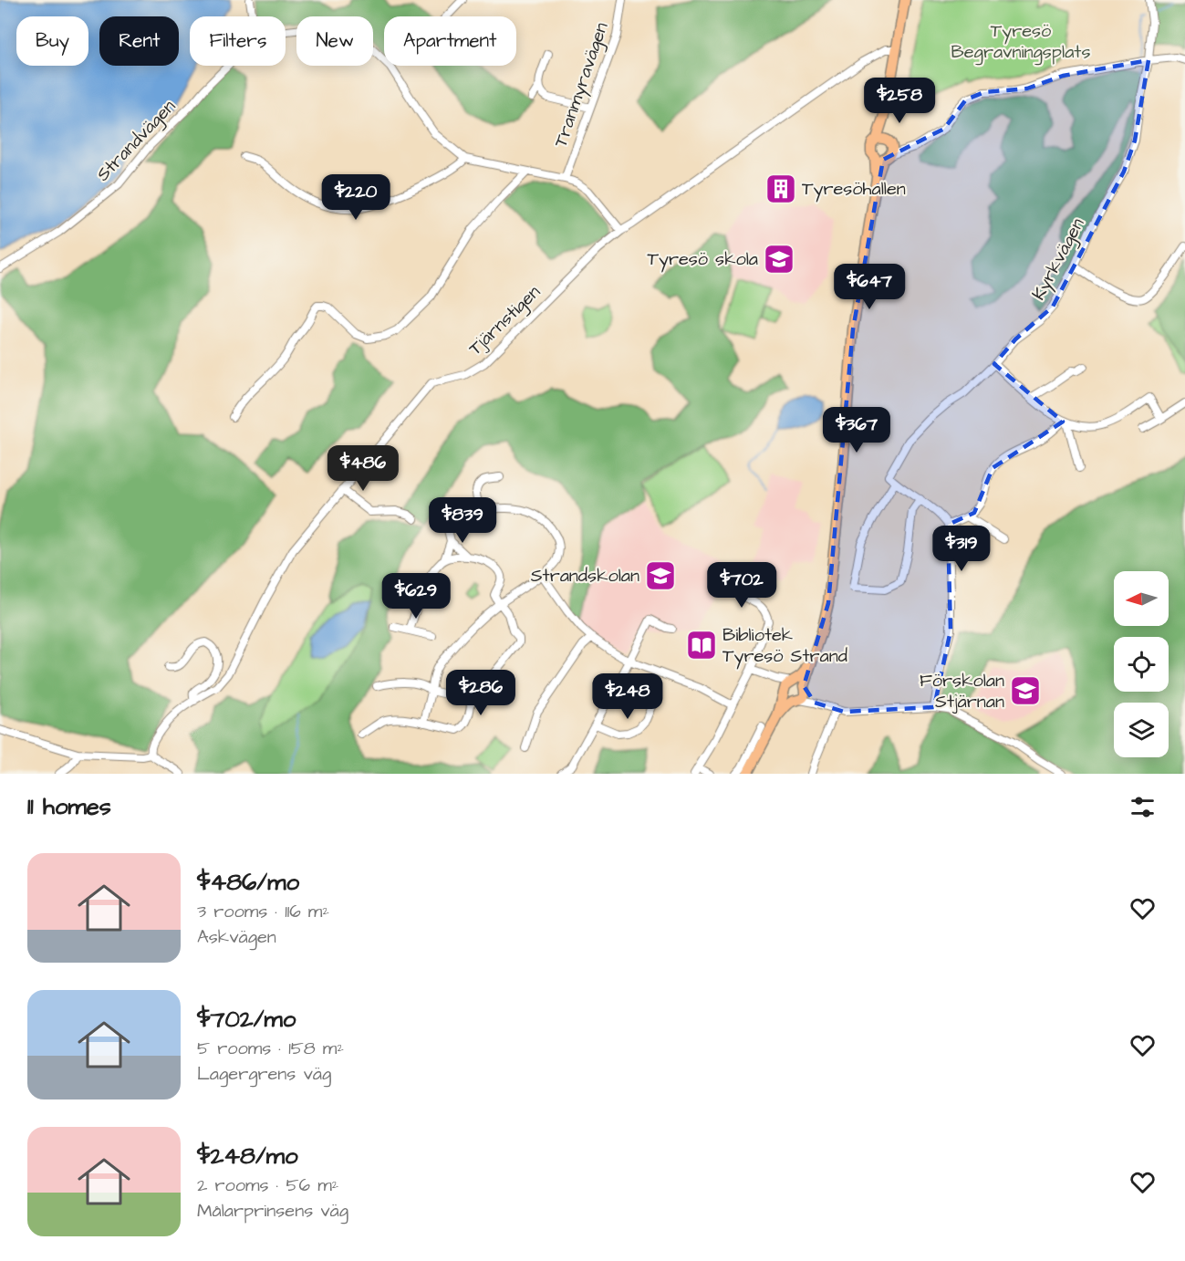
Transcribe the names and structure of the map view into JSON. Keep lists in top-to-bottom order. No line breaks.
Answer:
{"streets":{"street":["Tranmyravägen","Strandvägen","Kyrkvägen","Tjärnstigen"]},"parks":["Tyresö Begravningsplats"],"places":{"building":["Tyresöhallen"],"school or university":["Tyresö skola","Strandskolan","Förskolan Stjärnan"],"library":["Bibliotek Tyresö Strand"]},"north":"left","page":{"chip":["Buy","Rent","Filters","New","Apartment"],"price":["$258","$220","$647","$367","$486","$839","$319","$702","$629","$286","$248"],"heading":"11 homes","list":[{"name":"$486/mo","note":"3 rooms · 116 m² · Askvägen"},{"name":"$702/mo","note":"5 rooms · 158 m² · Lagergrens väg"},{"name":"$248/mo","note":"2 rooms · 56 m² · Målarprinsens väg"}]}}
